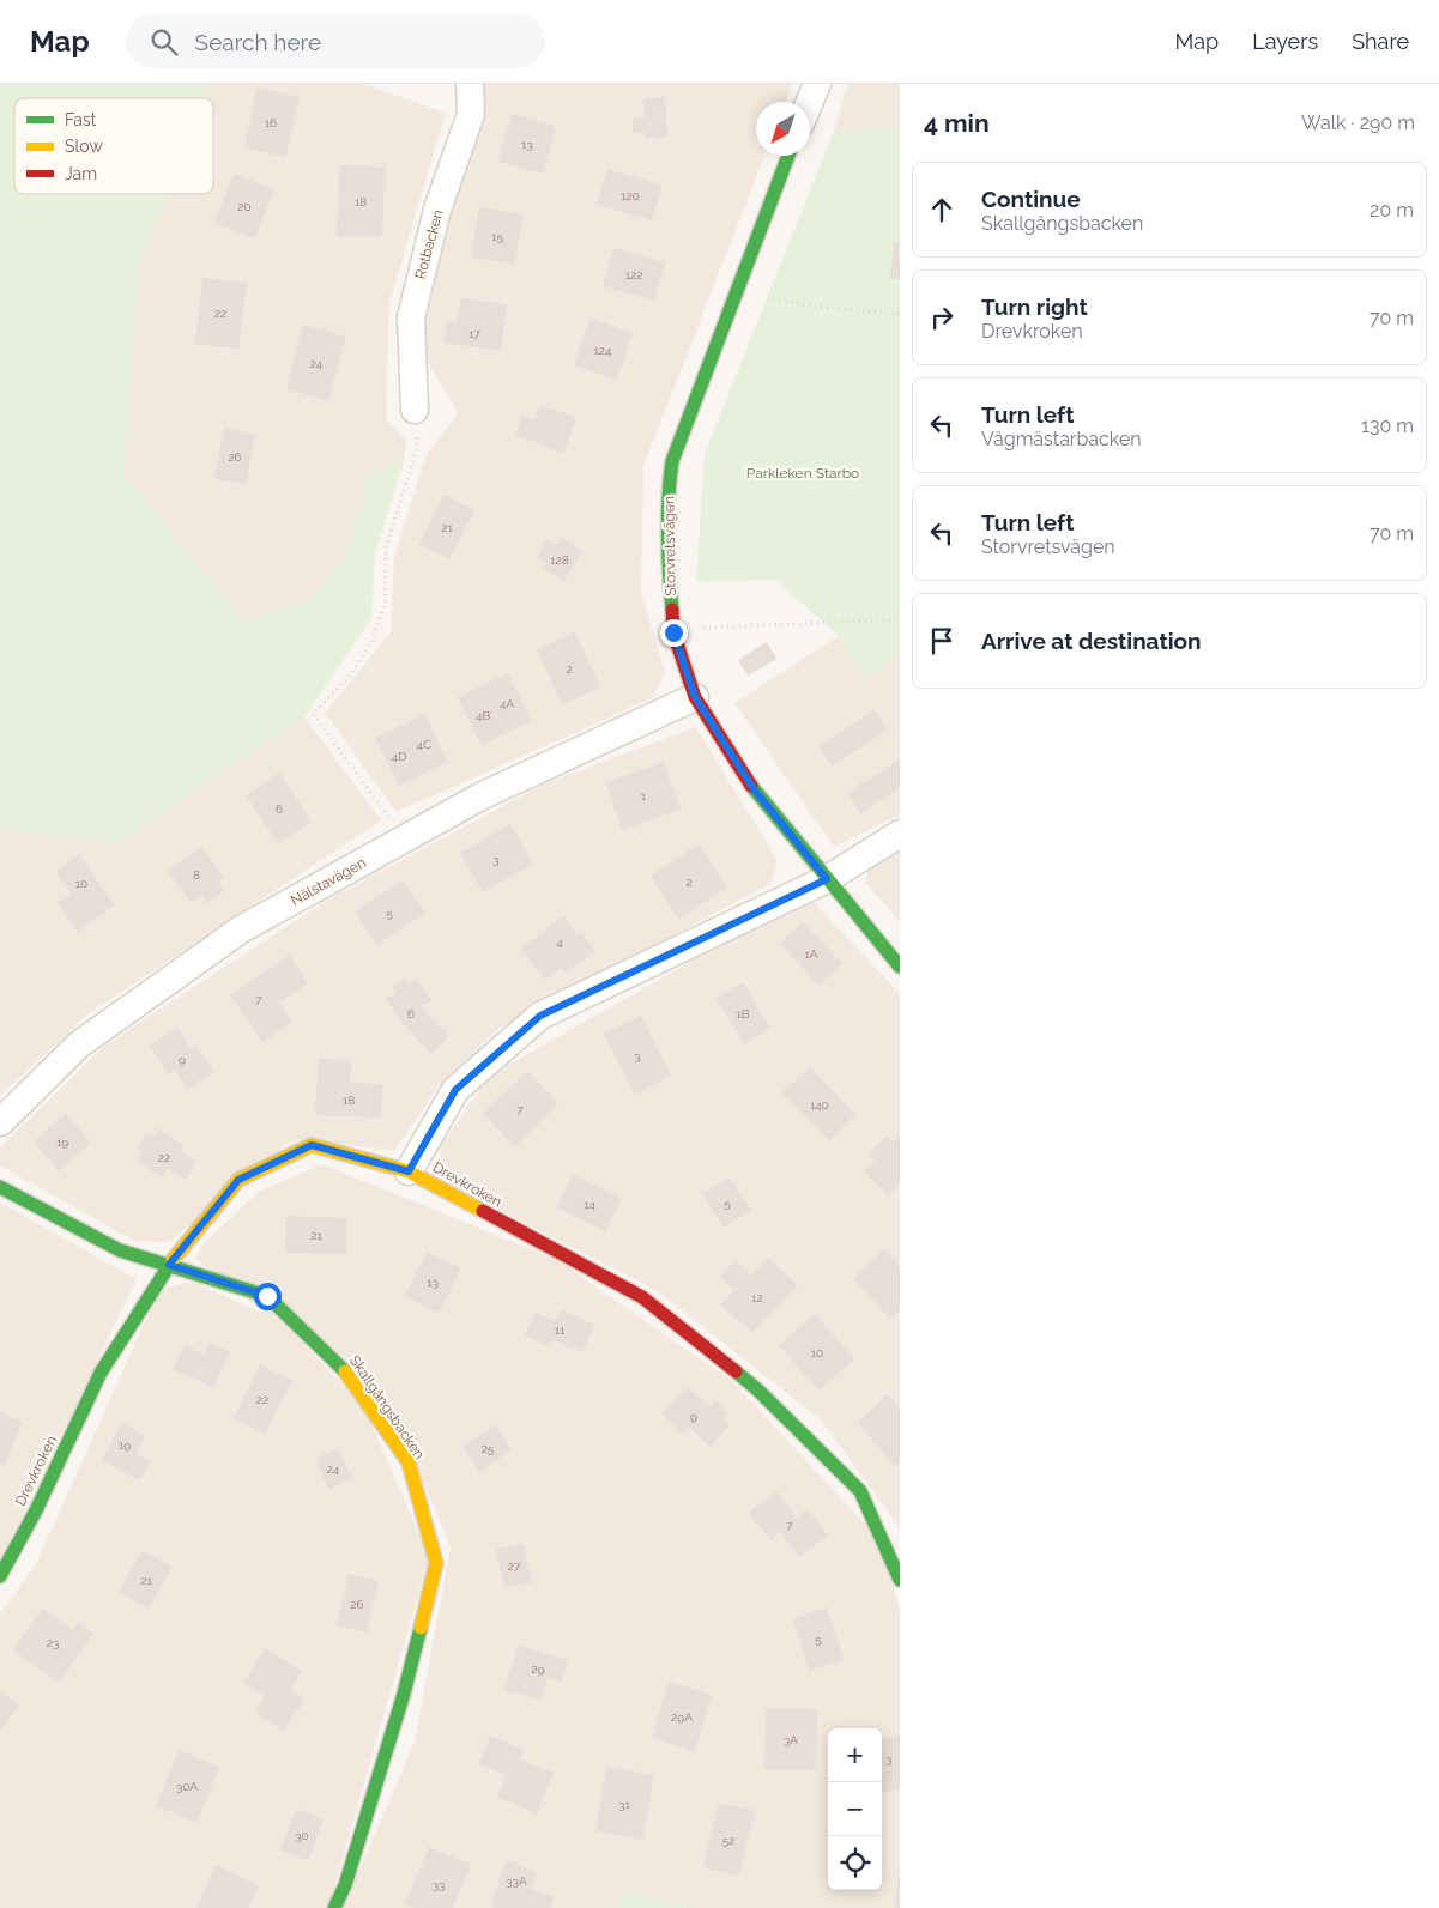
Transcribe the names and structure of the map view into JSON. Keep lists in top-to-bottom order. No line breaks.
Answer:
{"streets":{"street":["Rotbacken","Storvretsvägen","Nälstavägen","Drevkroken","Skallgångsbacken"]},"crossings":[["Storvretsvägen","Nälstavägen"],["Drevkroken","Skallgångsbacken"]],"parks":["Parkleken Starbo"],"house_numbers":["16","13","120","18","20","15","122","22","17","124","24","26","21","128","2","4A","4B","4C","4D","1","6","3","8","2","10","5","4","1A","7","6","1B","3","9","18","140","7","19","22","5","14","21","13","12","11","10","22","9","19","25","24","7","27","21","26","5","23","29","29A","3A","3","30A","31","30","52","33A","33"],"legend":["Fast","Slow","Jam"],"north":"bottom left","page":{"header":"Map","search":"Search here","nav":["Map","Layers","Share"],"heading":["4 min","Walk · 290 m"],"list":[["Continue","Skallgångsbacken","20 m"],["Turn right","Drevkroken","70 m"],["Turn left","Vägmästarbacken","130 m"],["Turn left","Storvretsvägen","70 m"],"Arrive at destination"],"map_buttons":["+","−"]}}
